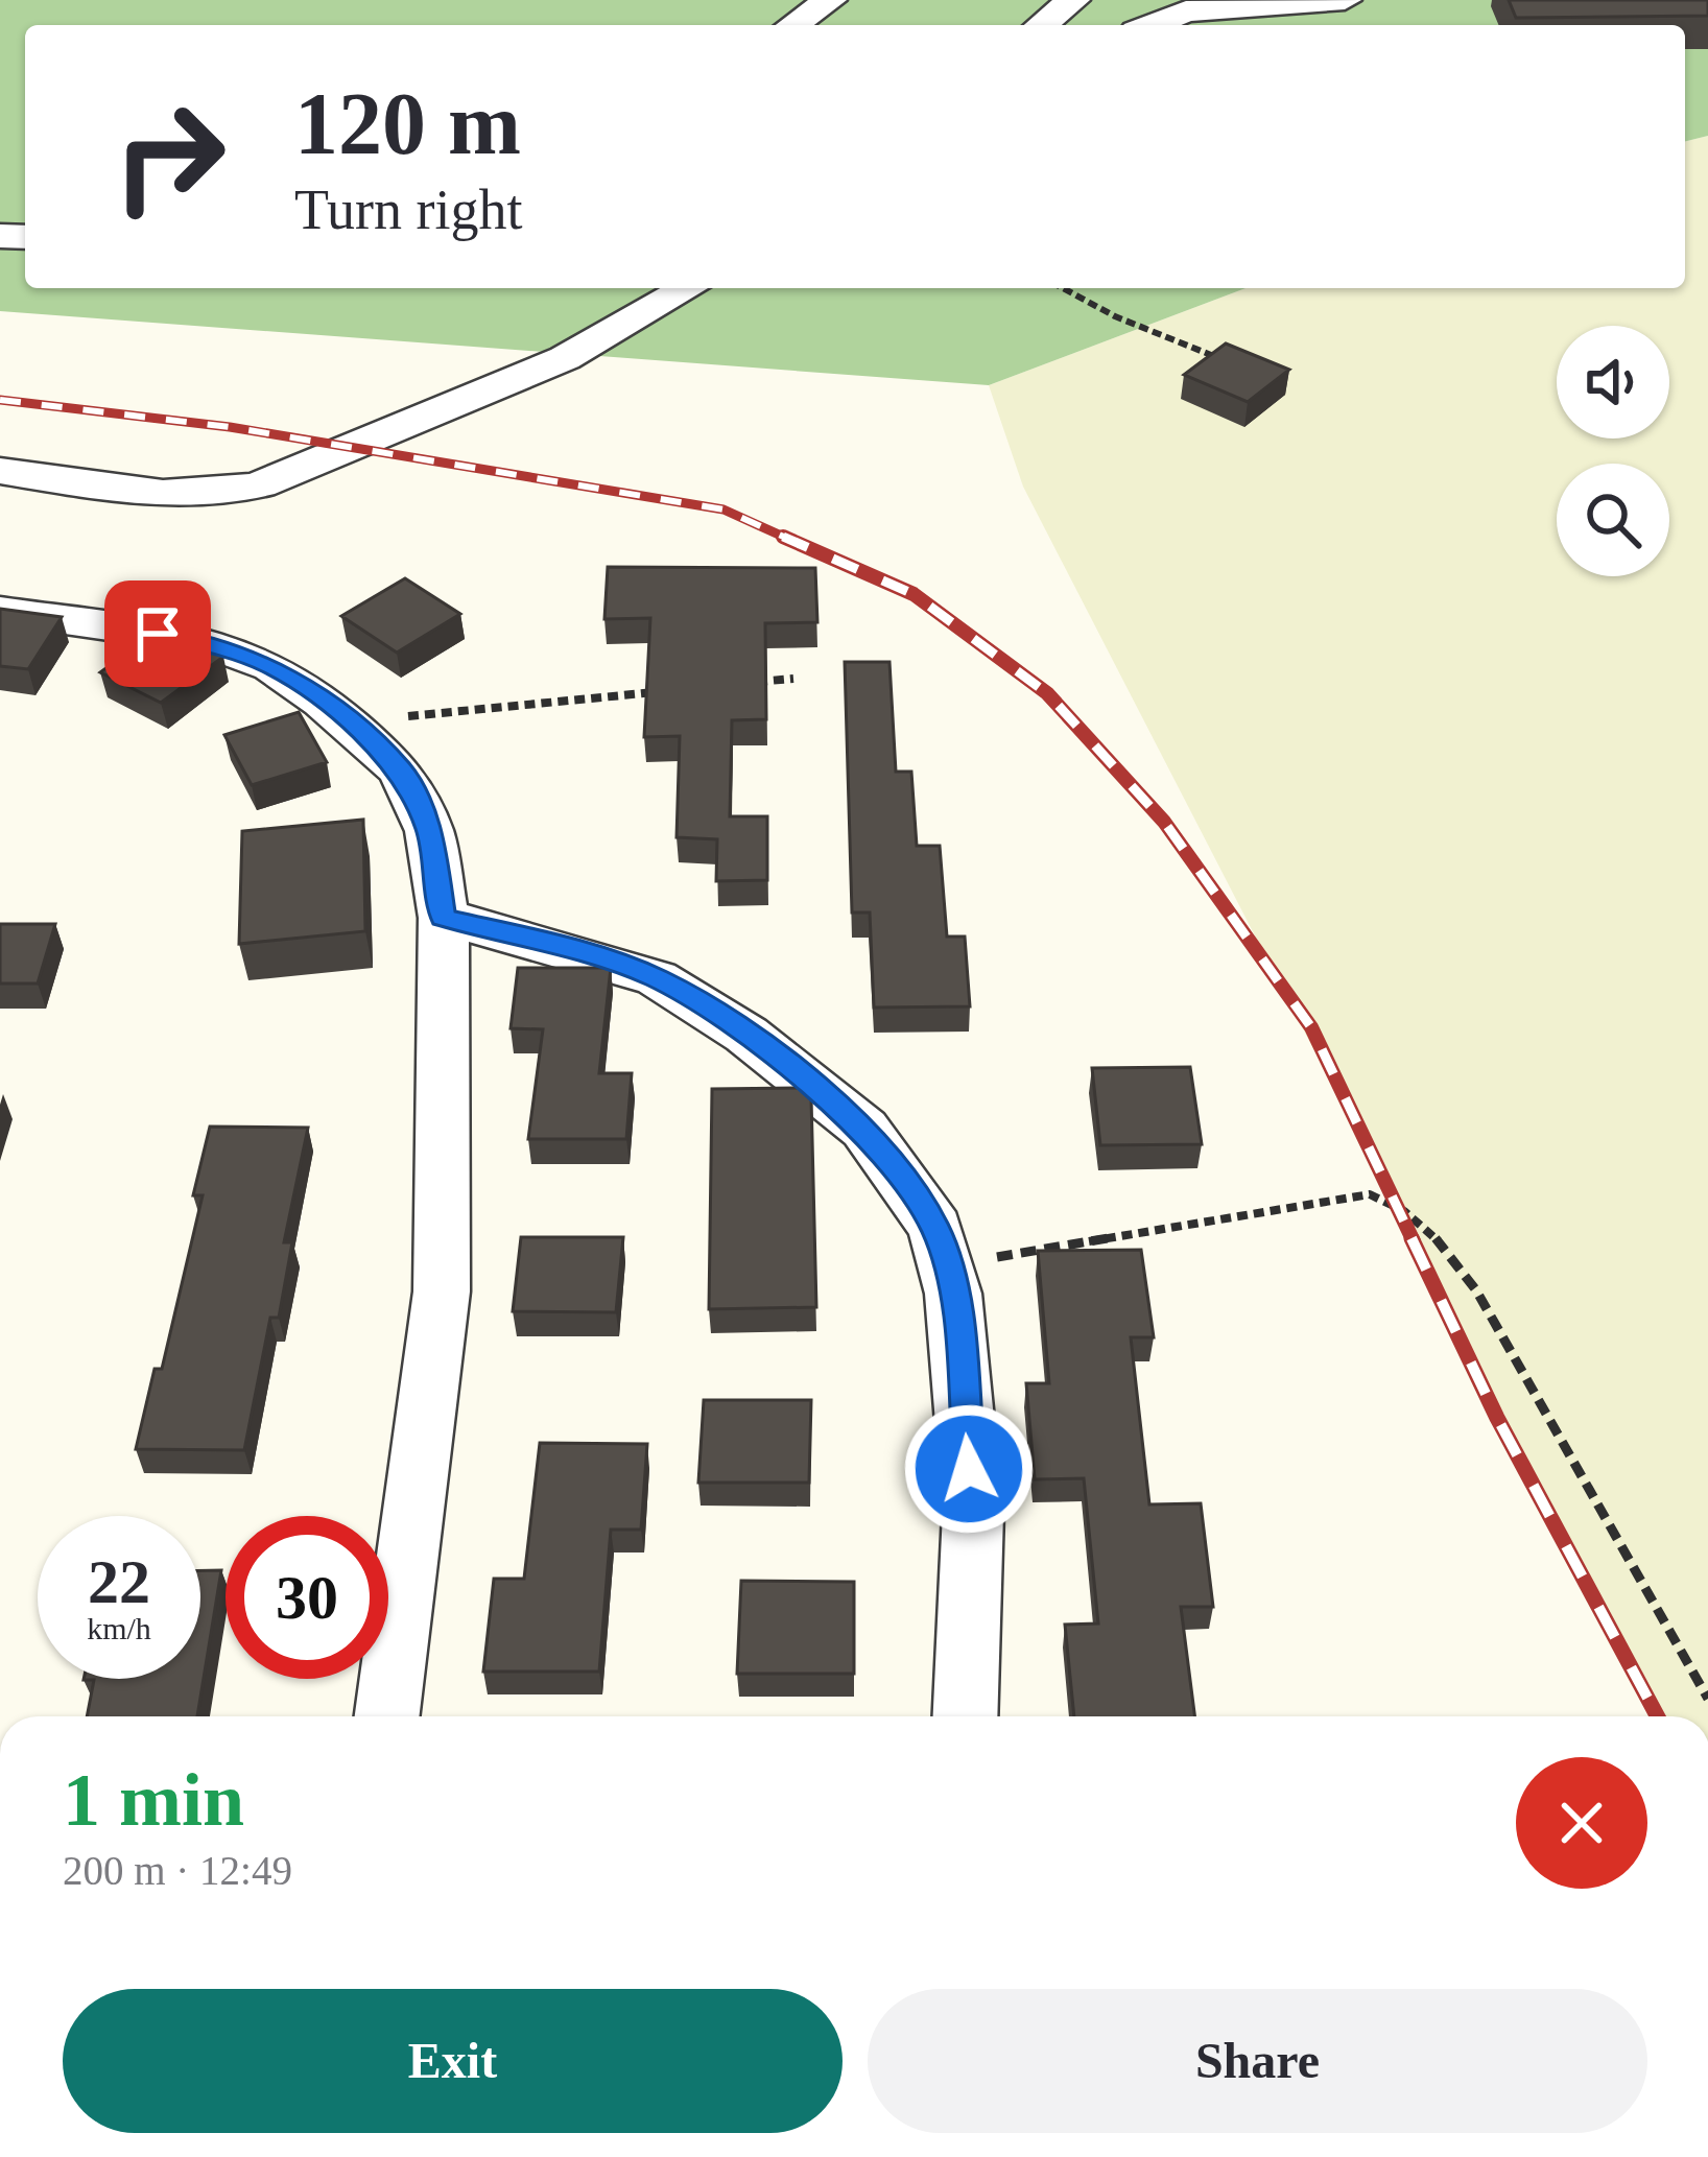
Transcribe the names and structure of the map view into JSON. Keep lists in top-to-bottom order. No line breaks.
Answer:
{"page":{"turn":["120 m","Turn right"],"speed":"22 km/h","limit":"30","heading":["1 min","200 m · 12:49"],"buttons":["Exit","Share"]}}
